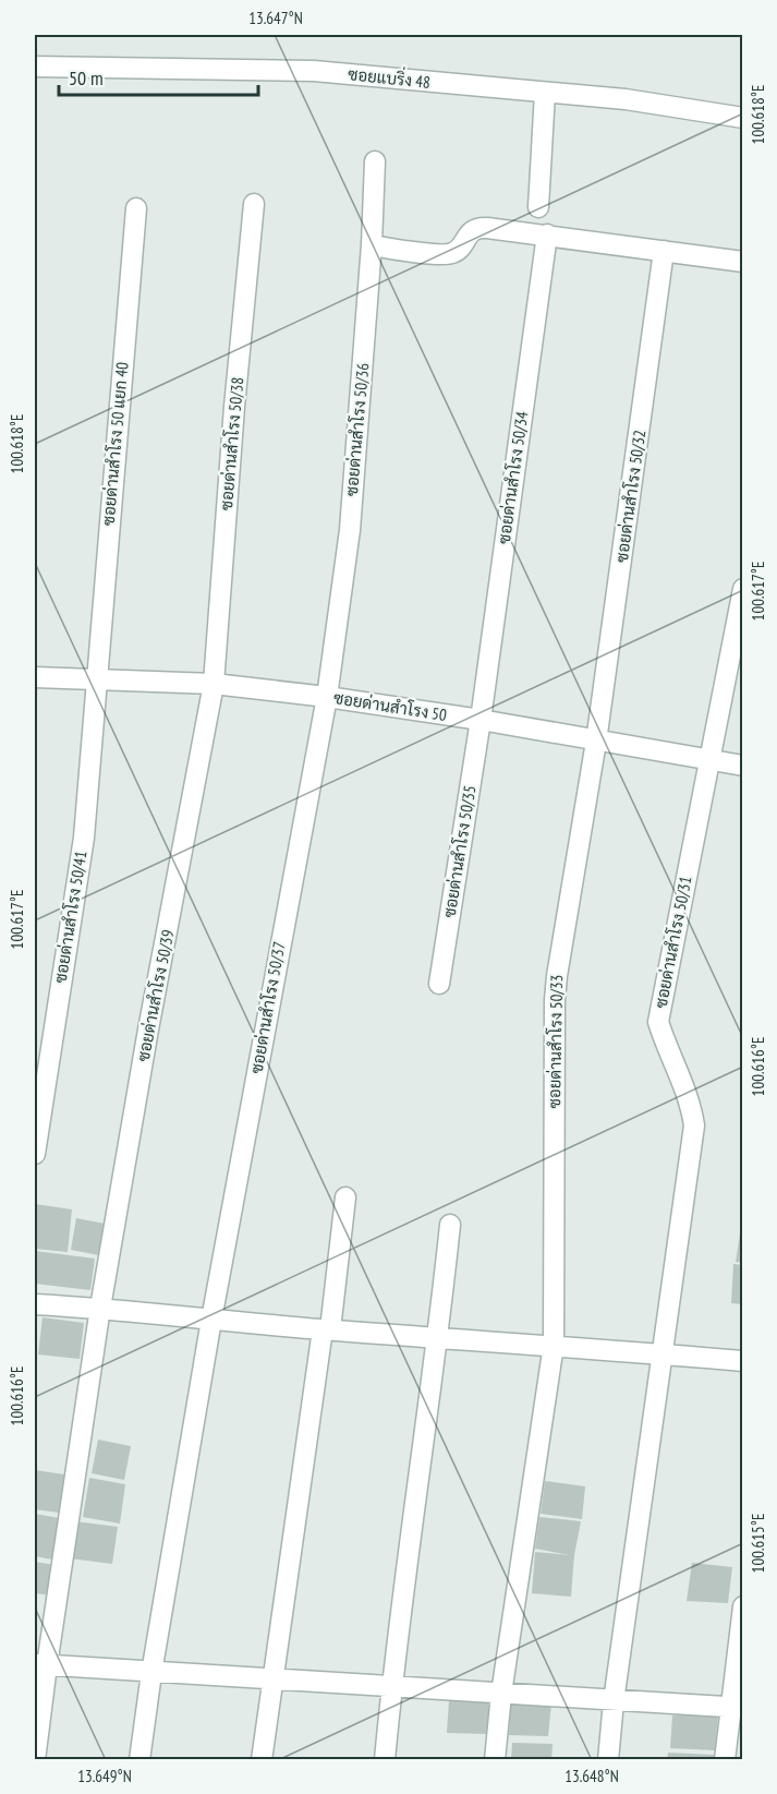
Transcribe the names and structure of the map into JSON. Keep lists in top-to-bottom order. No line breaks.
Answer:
{"streets":{"street":["ซอยแบริ่ง 48","ซอยด่านสำโรง 50/36","ซอยด่านสำโรง 50 แยก 40","ซอยด่านสำโรง 50/38","ซอยด่านสำโรง 50/34","ซอยด่านสำโรง 50/32","ซอยด่านสำโรง 50","ซอยด่านสำโรง 50/35","ซอยด่านสำโรง 50/41","ซอยด่านสำโรง 50/31","ซอยด่านสำโรง 50/39","ซอยด่านสำโรง 50/37","ซอยด่านสำโรง 50/33"]},"crossings":[["ซอยด่านสำโรง 50/36","ซอยด่านสำโรง 50"],["ซอยด่านสำโรง 50/36","ซอยด่านสำโรง 50/37"],["ซอยด่านสำโรง 50 แยก 40","ซอยด่านสำโรง 50"],["ซอยด่านสำโรง 50 แยก 40","ซอยด่านสำโรง 50/41"],["ซอยด่านสำโรง 50/38","ซอยด่านสำโรง 50"],["ซอยด่านสำโรง 50/38","ซอยด่านสำโรง 50/39"],["ซอยด่านสำโรง 50/34","ซอยด่านสำโรง 50"],["ซอยด่านสำโรง 50/34","ซอยด่านสำโรง 50/35"],["ซอยด่านสำโรง 50/32","ซอยด่านสำโรง 50"],["ซอยด่านสำโรง 50/32","ซอยด่านสำโรง 50/33"],["ซอยด่านสำโรง 50","ซอยด่านสำโรง 50/35"],["ซอยด่านสำโรง 50","ซอยด่านสำโรง 50/41"],["ซอยด่านสำโรง 50","ซอยด่านสำโรง 50/31"],["ซอยด่านสำโรง 50","ซอยด่านสำโรง 50/39"],["ซอยด่านสำโรง 50","ซอยด่านสำโรง 50/37"],["ซอยด่านสำโรง 50","ซอยด่านสำโรง 50/33"]],"scale_bar":"50 m","coordinates":["13.647°N","100.618°E","100.617°E","100.616°E","100.615°E","13.649°N","13.648°N"]}
